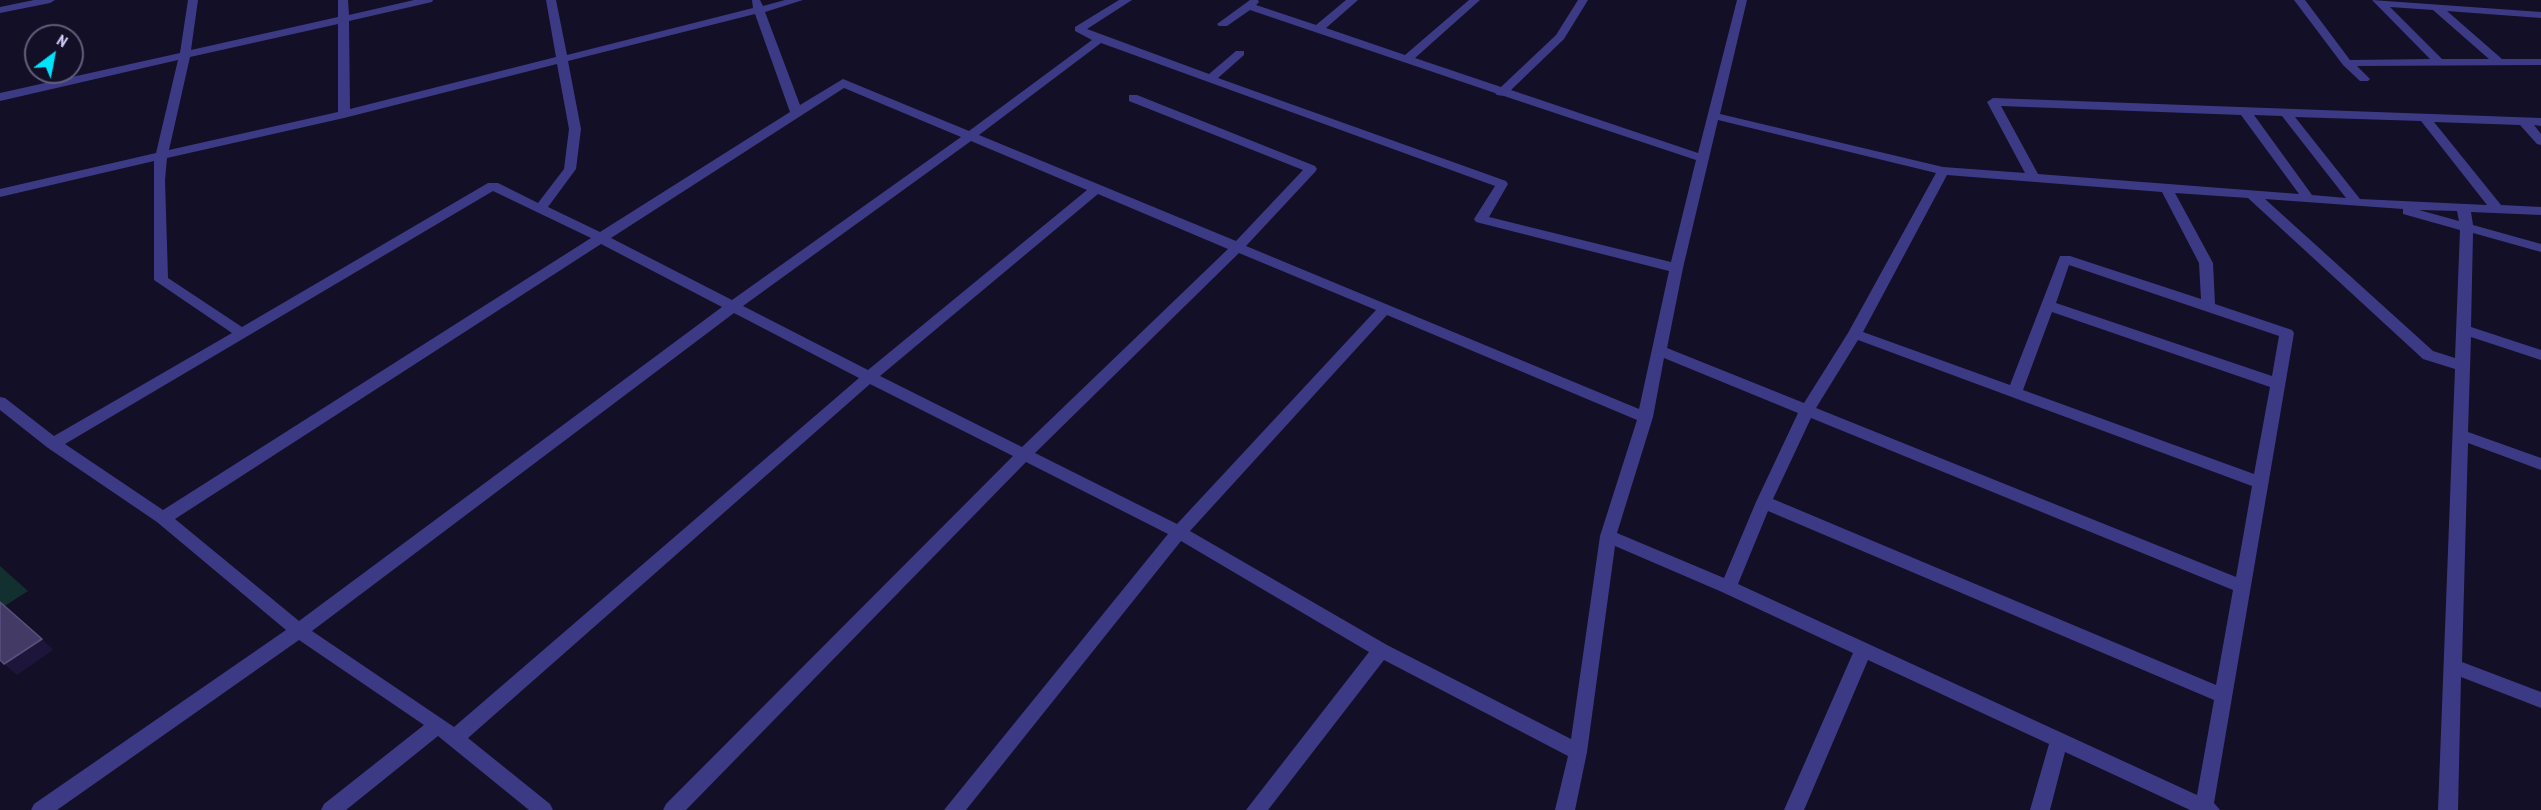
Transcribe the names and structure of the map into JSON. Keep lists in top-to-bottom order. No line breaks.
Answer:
{"north":"top right"}
